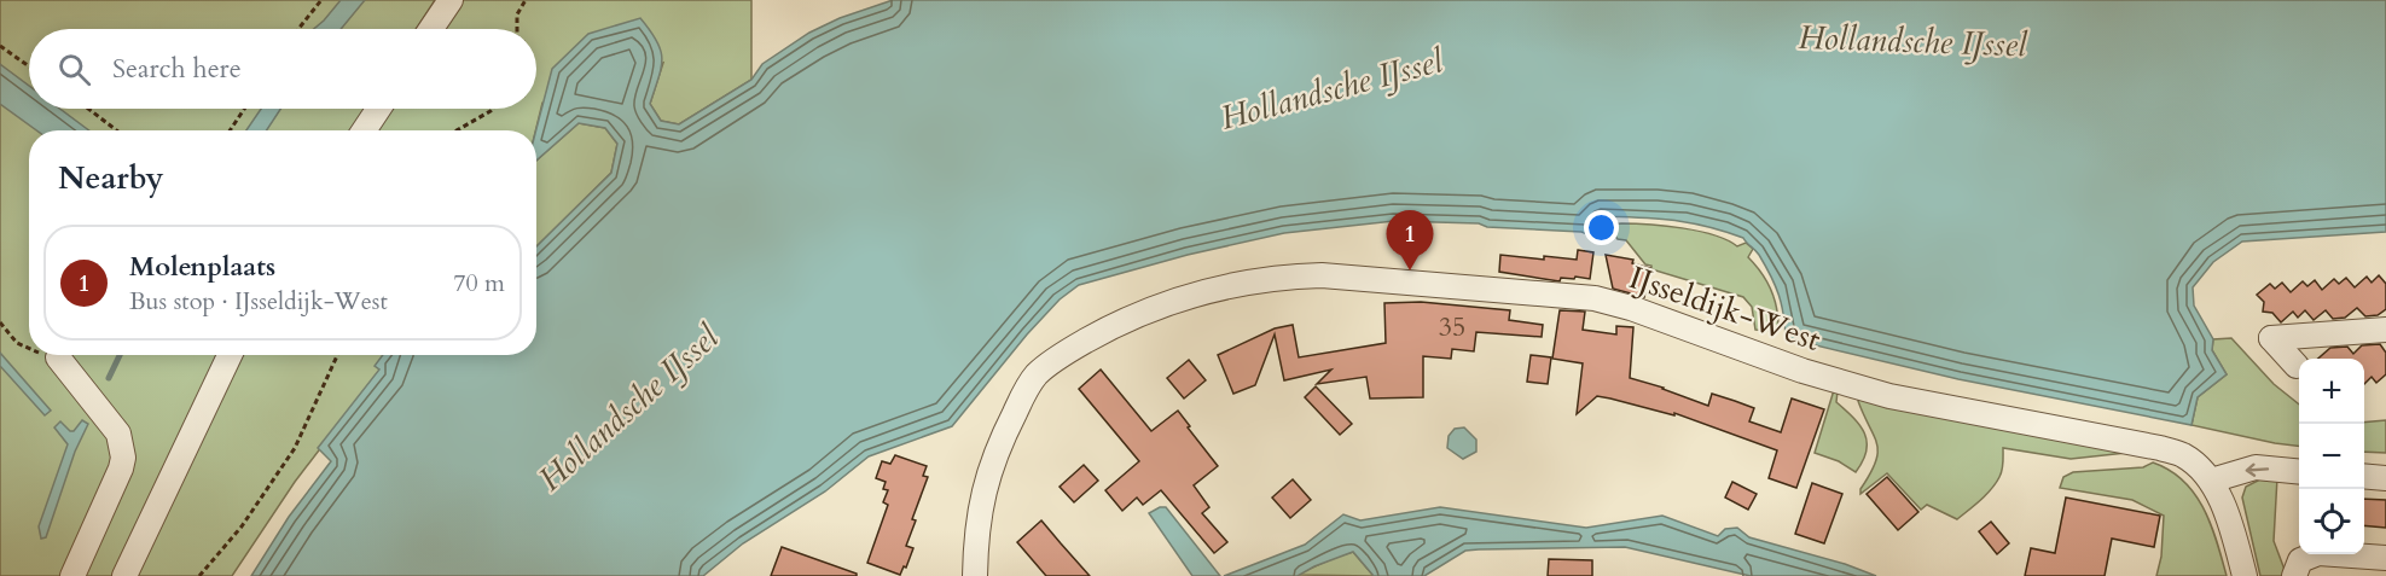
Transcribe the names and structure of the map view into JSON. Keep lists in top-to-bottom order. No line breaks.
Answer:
{"streets":{"street":["IJsseldijk-West"]},"water":["Hollandsche IJssel"],"house_numbers":["35"],"page":{"search":"Search here","heading":"Nearby","pins":"1","list":[{"mark":"1","name":"Molenplaats","note":"Bus stop · IJsseldijk-West","value":"70 m"}],"map_buttons":["+","−"]}}
